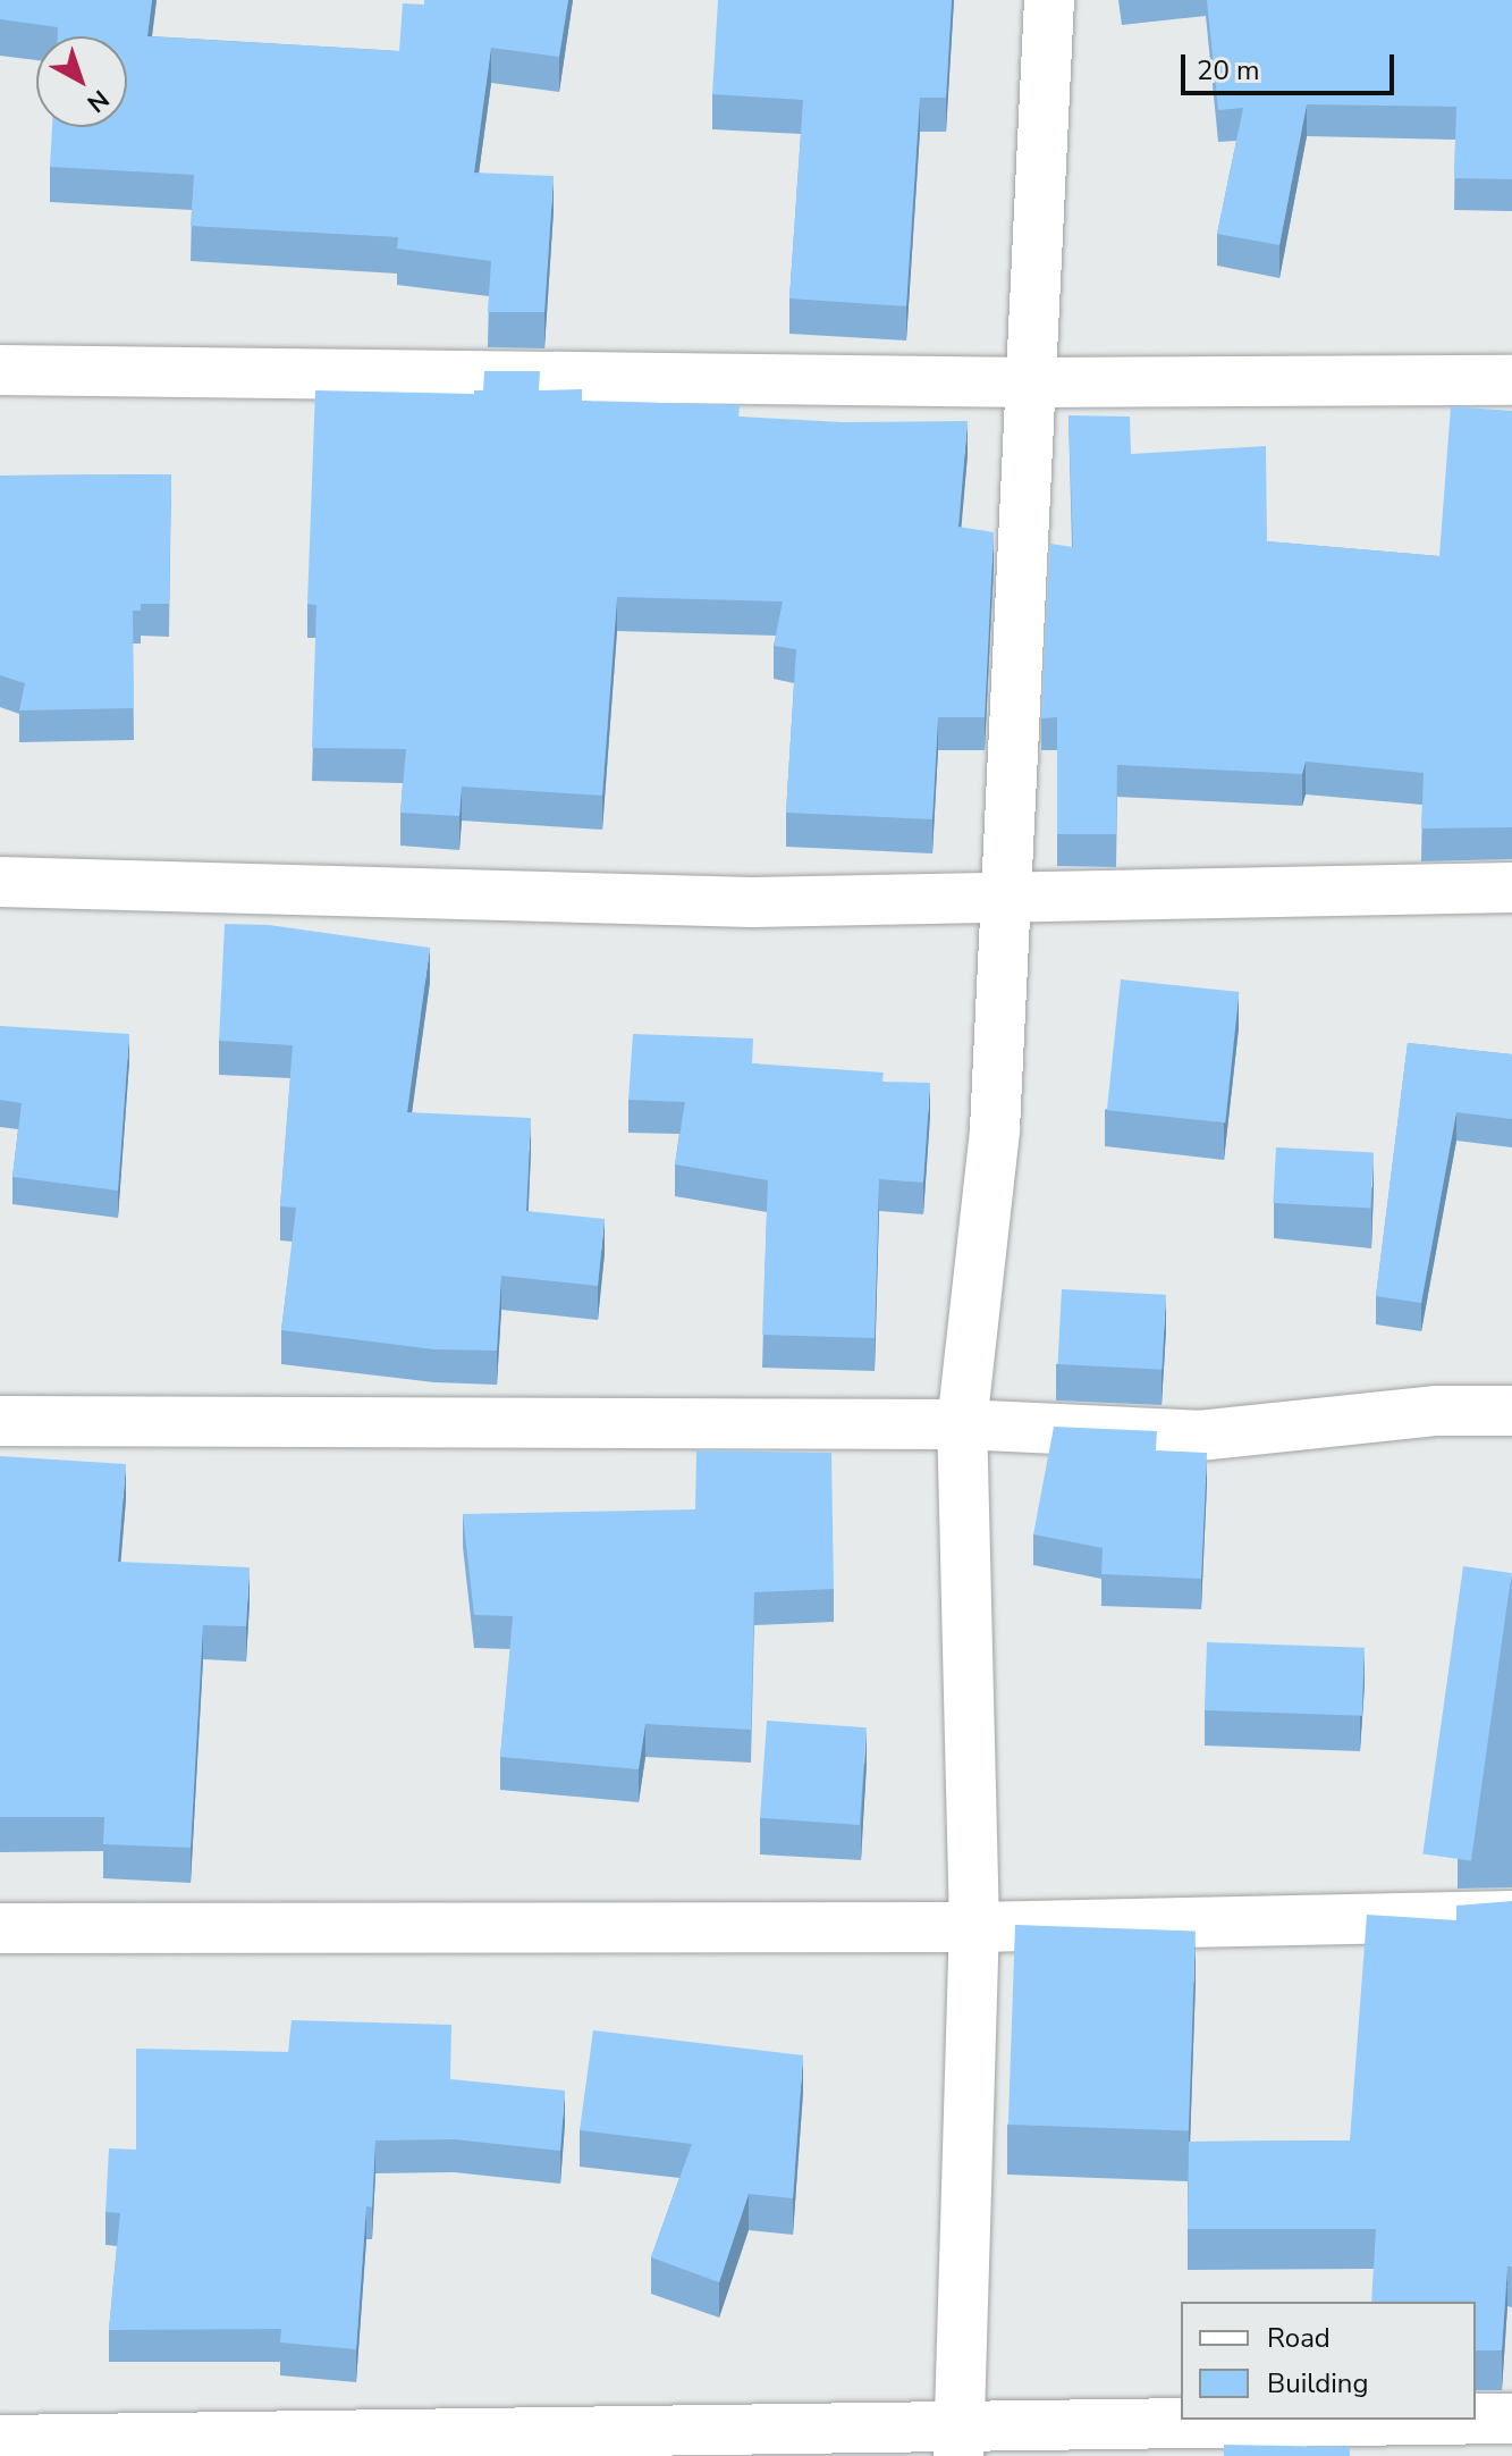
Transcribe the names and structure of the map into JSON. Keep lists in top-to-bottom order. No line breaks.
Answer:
{"legend":["Road","Building"],"scale_bar":"20 m","north":"bottom right"}
